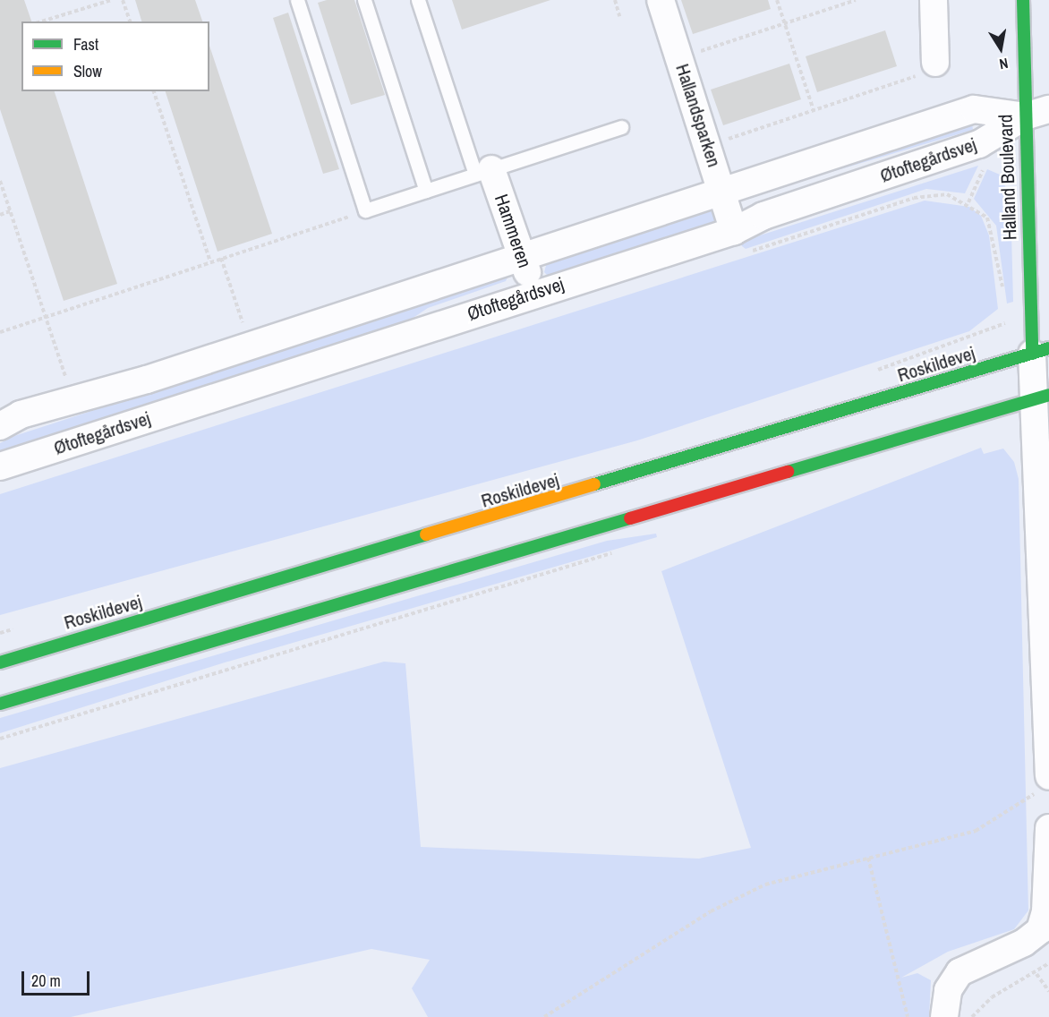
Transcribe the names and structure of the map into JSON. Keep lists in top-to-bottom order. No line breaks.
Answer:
{"streets":{"main road":["Halland Boulevard","Roskildevej"],"street":["Hallandsparken","Øtoftegårdsvej","Hammeren"]},"crossings":[["Hallandsparken","Øtoftegårdsvej"],["Øtoftegårdsvej","Halland Boulevard"],["Øtoftegårdsvej","Hammeren"],["Halland Boulevard","Roskildevej"]],"legend":["Fast","Slow"],"scale_bar":"20 m","north":"bottom"}
